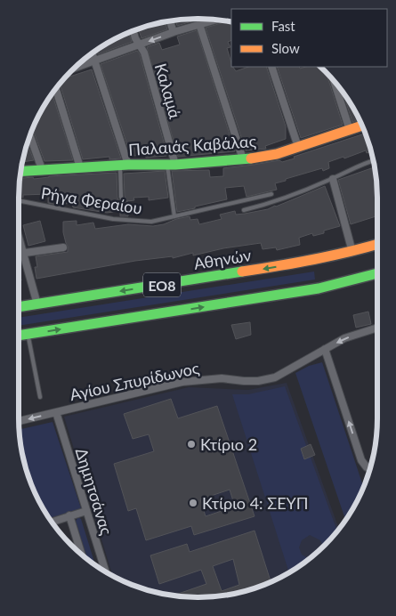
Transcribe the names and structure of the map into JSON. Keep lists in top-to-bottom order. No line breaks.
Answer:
{"streets":{"main road":["Παλαιάς Καβάλας","Αθηνών","ΕΟ8"],"street":["Καλαμά","Αγίου Σπυρίδωνος","Δημητσάνας"],"lane":["Ρήγα Φεραίου"]},"crossings":[["Καλαμά","Παλαιάς Καβάλας"],["Αγίου Σπυρίδωνος","Δημητσάνας"]],"places":["Κτίριο 2","Κτίριο 4: ΣΕΥΠ"],"legend":["Fast","Slow"]}
